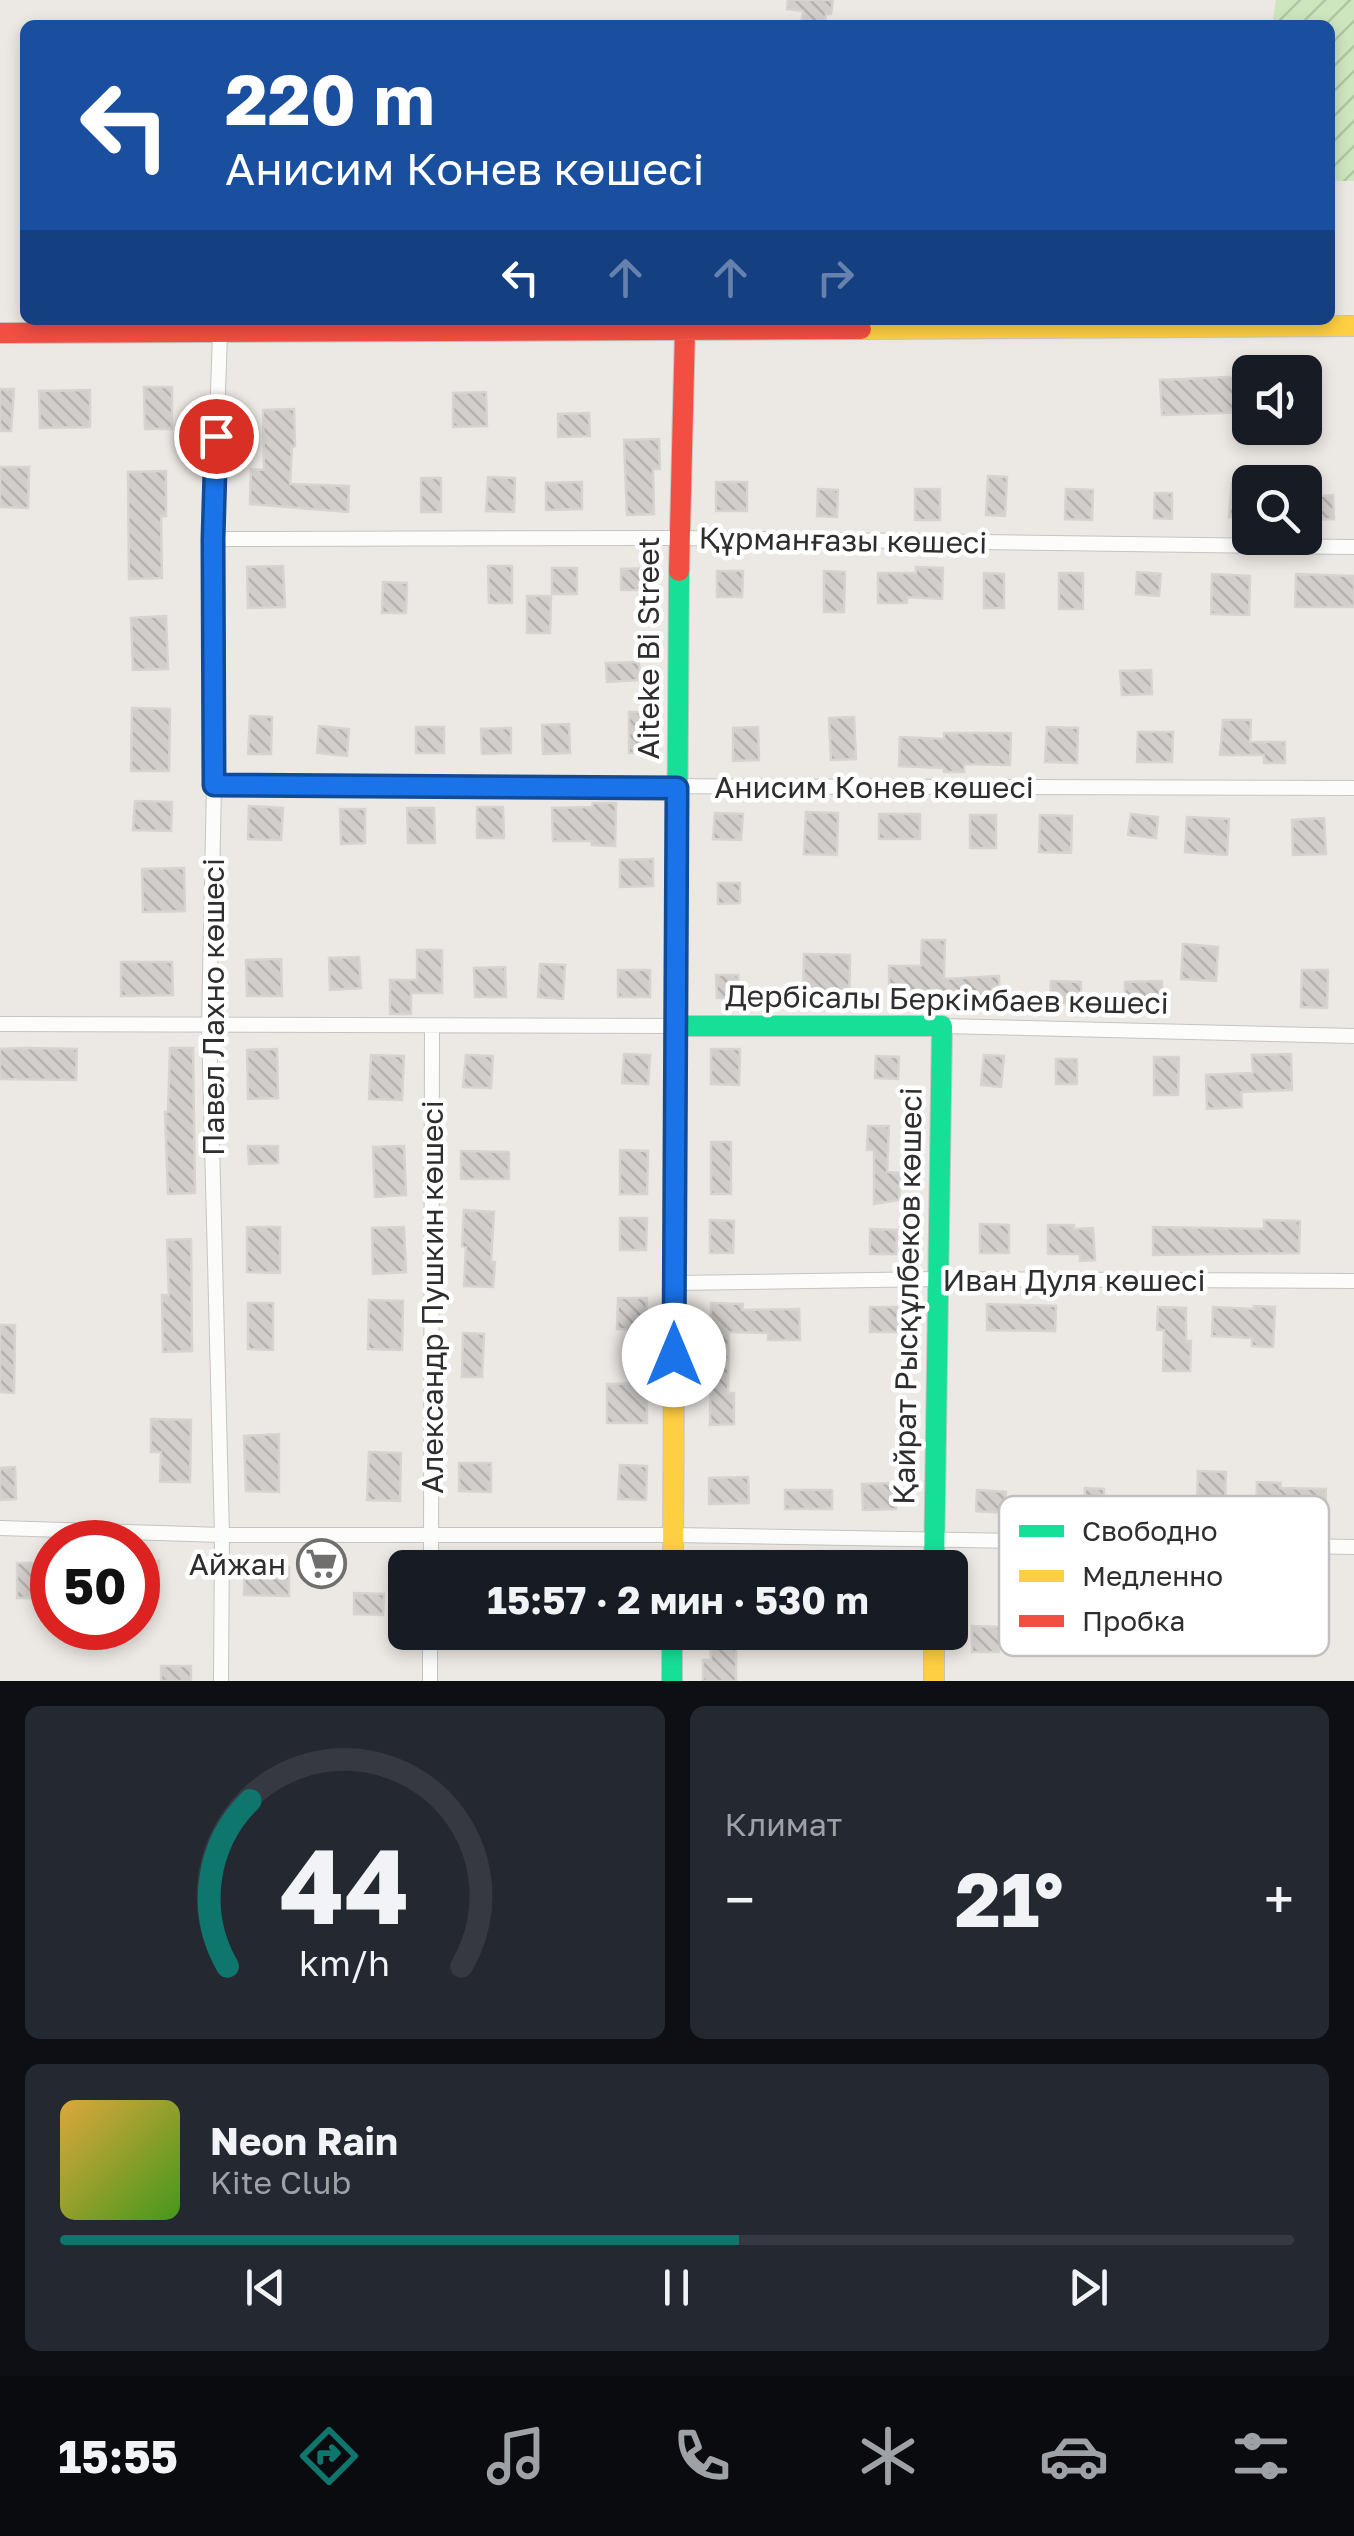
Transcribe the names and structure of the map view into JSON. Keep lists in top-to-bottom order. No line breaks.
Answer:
{"streets":{"main road":["Aiteke Bi Street","Дербісалы Беркімбаев көшесі","Қайрат Рысқұлбеков көшесі"],"street":["Құрманғазы көшесі","Анисим Конев көшесі","Павел Лахно көшесі","Иван Дуля көшесі","Александр Пушкин көшесі"]},"crossings":[["Құрманғазы көшесі","Aiteke Bi Street"],["Құрманғазы көшесі","Павел Лахно көшесі"],["Aiteke Bi Street","Анисим Конев көшесі"],["Aiteke Bi Street","Дербісалы Беркімбаев көшесі"],["Aiteke Bi Street","Иван Дуля көшесі"],["Анисим Конев көшесі","Павел Лахно көшесі"],["Дербісалы Беркімбаев көшесі","Павел Лахно көшесі"],["Дербісалы Беркімбаев көшесі","Қайрат Рысқұлбеков көшесі"],["Дербісалы Беркімбаев көшесі","Александр Пушкин көшесі"],["Иван Дуля көшесі","Қайрат Рысқұлбеков көшесі"]],"places":{"supermarket":["Айжан"]},"legend":["Свободно","Медленно","Пробка"],"page":{"turn":["220 m","Анисим Конев көшесі"],"limit":"50","trip":"15:57 · 2 мин · 530 m","tile":"Климат","heat":["−","21°","+"],"song":["Neon Rain","Kite Club"],"tabs":"15:55","gauge":["44","km/h"]}}
